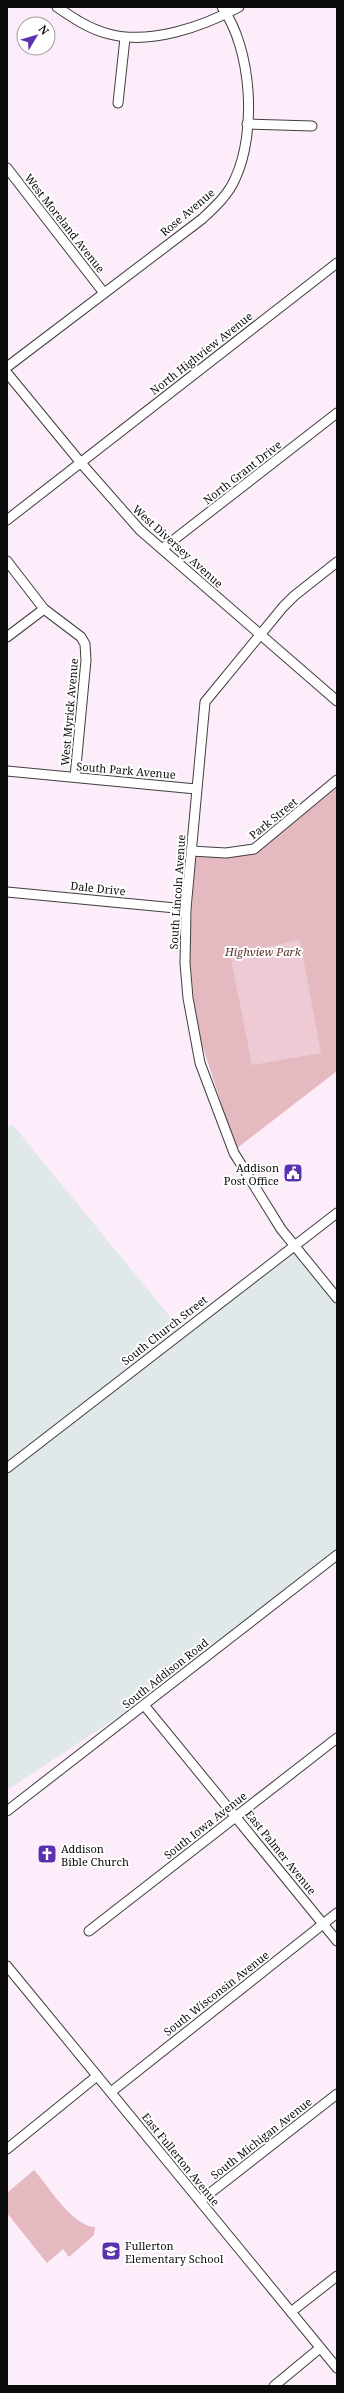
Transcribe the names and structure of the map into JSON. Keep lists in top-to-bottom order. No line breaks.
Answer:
{"streets":{"street":["Rose Avenue","West Moreland Avenue","North Highview Avenue","North Grant Drive","West Diversey Avenue","West Myrick Avenue","South Park Avenue","Park Street","Dale Drive","South Lincoln Avenue","South Church Street","South Addison Road","South Iowa Avenue","East Palmer Avenue","South Wisconsin Avenue","South Michigan Avenue","East Fullerton Avenue"]},"crossings":[["Rose Avenue","West Moreland Avenue"],["North Highview Avenue","West Diversey Avenue"],["North Grant Drive","West Diversey Avenue"],["West Diversey Avenue","South Lincoln Avenue"],["West Myrick Avenue","South Park Avenue"],["South Park Avenue","South Lincoln Avenue"],["Park Street","South Lincoln Avenue"],["Dale Drive","South Lincoln Avenue"],["South Lincoln Avenue","South Church Street"],["South Addison Road","East Palmer Avenue"],["South Iowa Avenue","East Palmer Avenue"],["East Palmer Avenue","South Wisconsin Avenue"],["South Wisconsin Avenue","East Fullerton Avenue"],["South Michigan Avenue","East Fullerton Avenue"]],"parks":["Highview Park"],"places":{"public building":["Addison Post Office"],"church":["Addison Bible Church"],"school or university":["Fullerton Elementary School"]},"north":"top right"}
